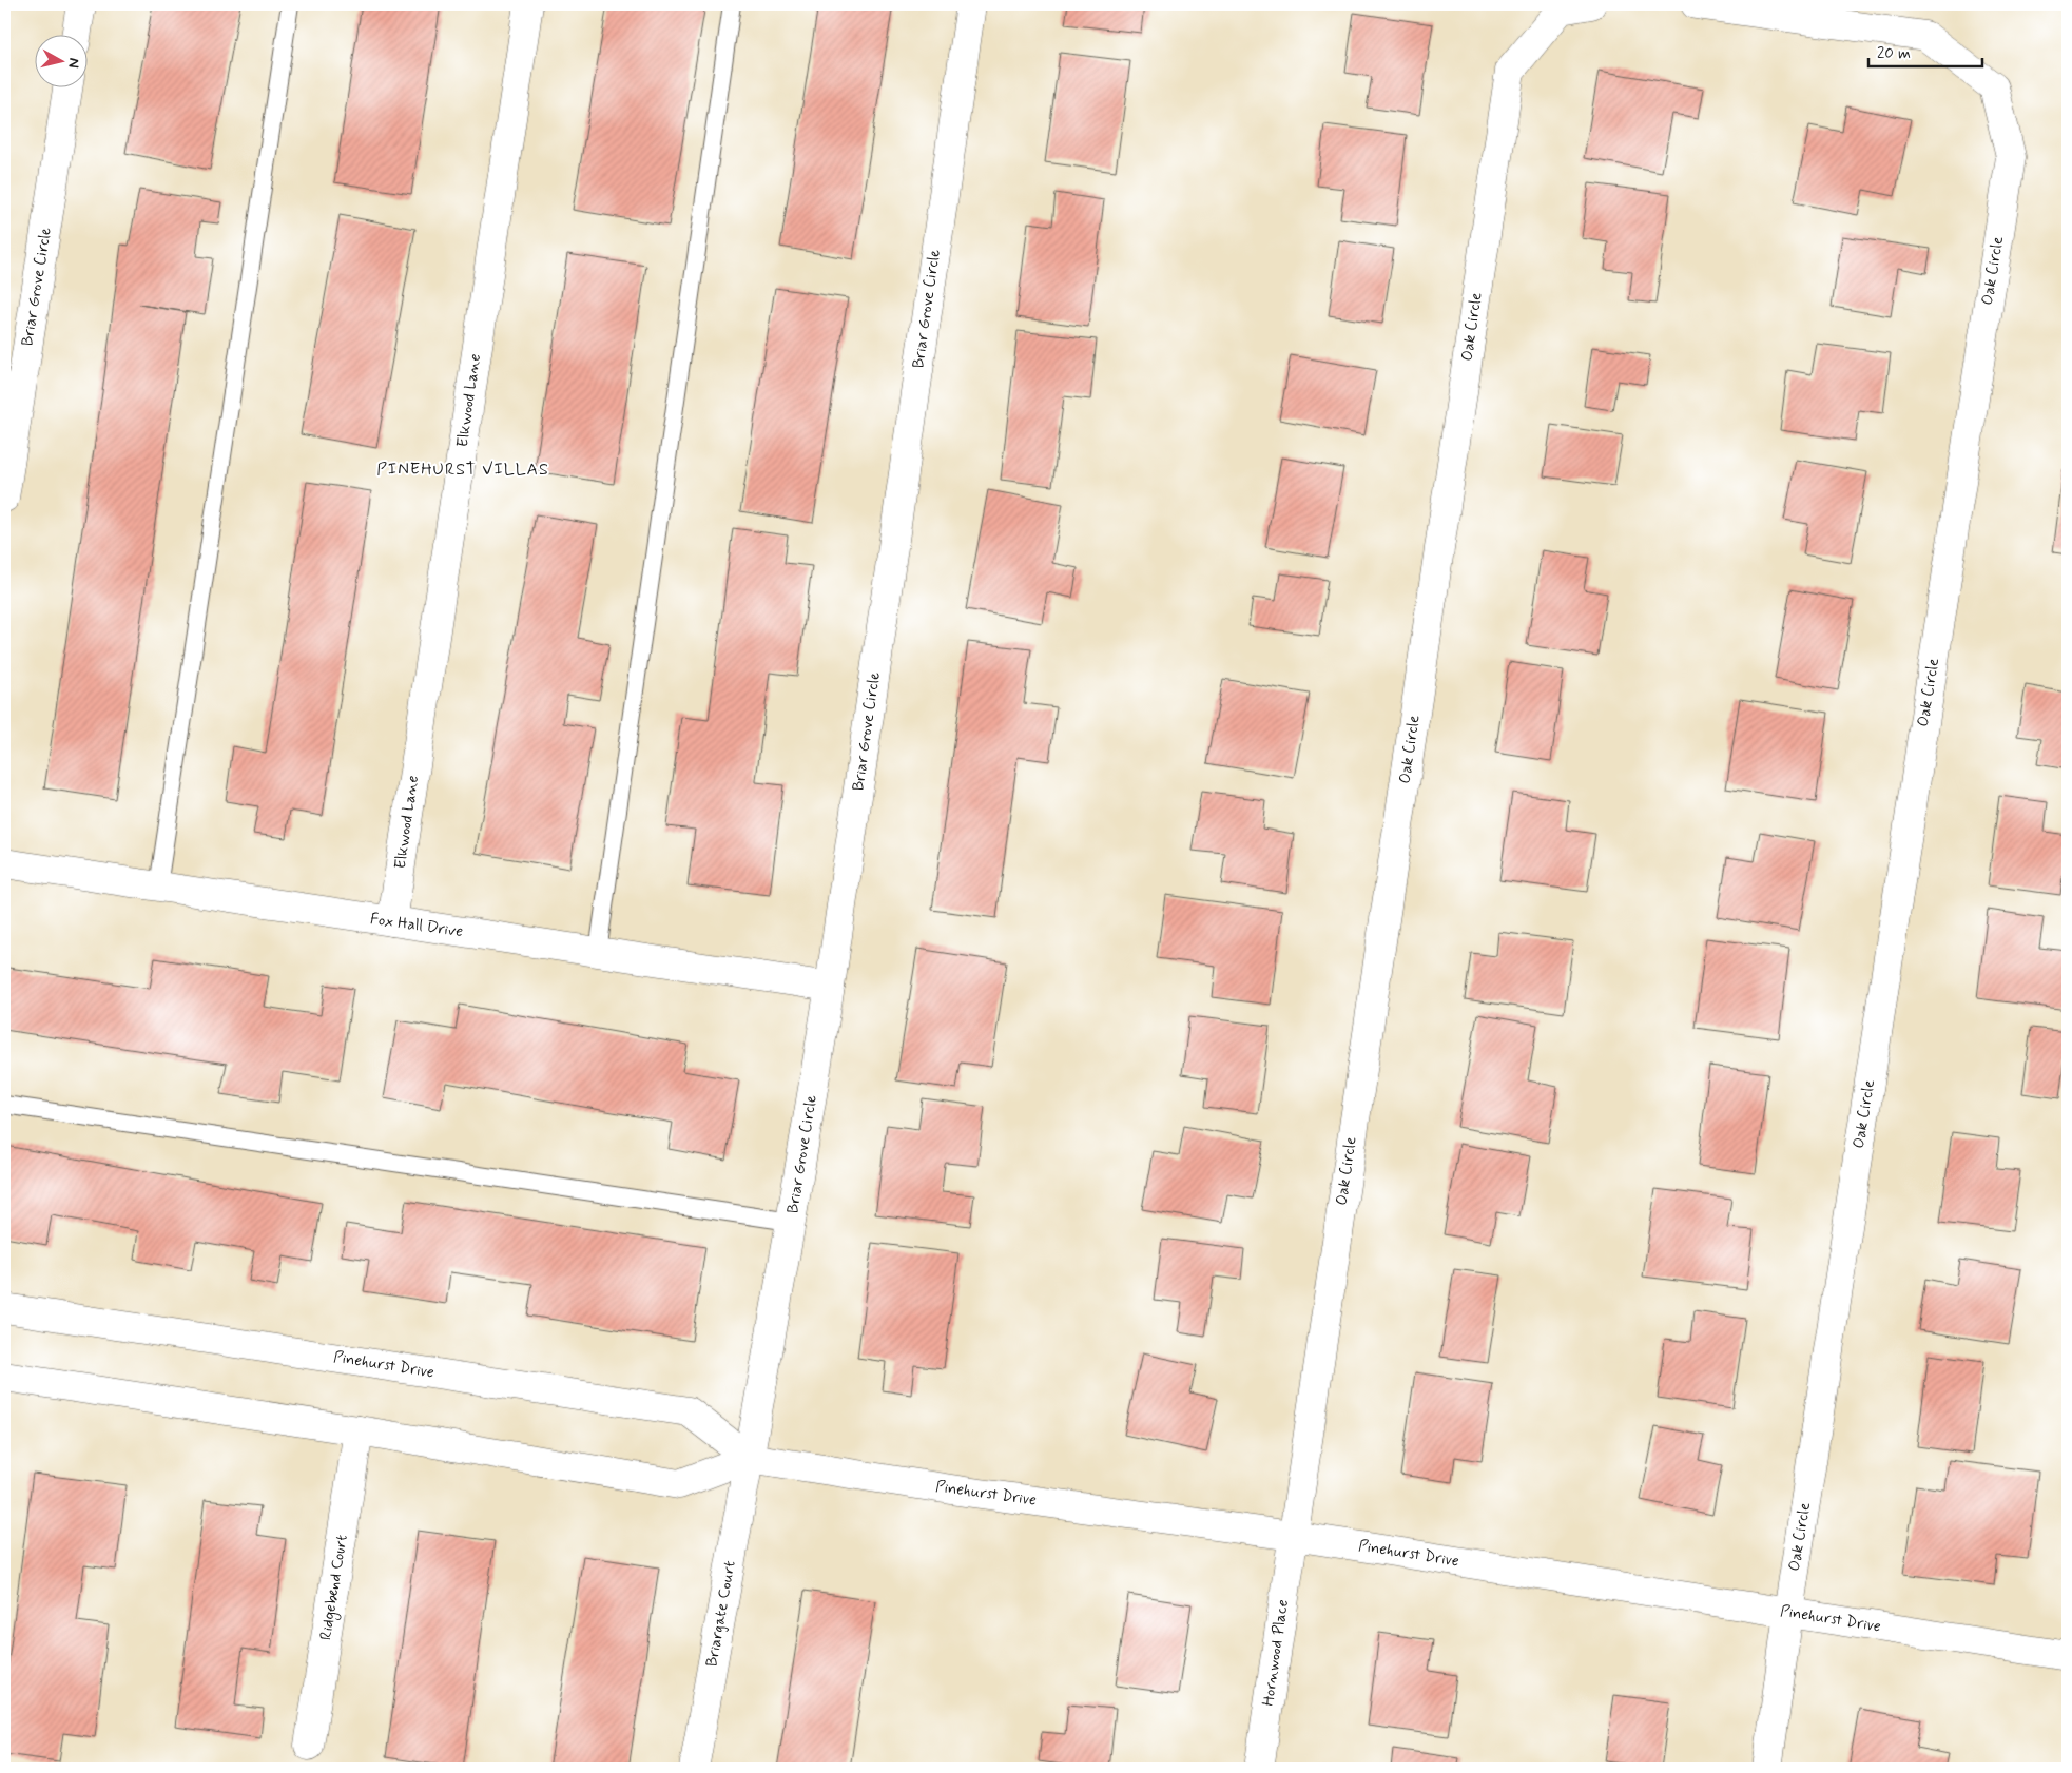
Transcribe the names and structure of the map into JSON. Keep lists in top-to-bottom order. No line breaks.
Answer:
{"streets":{"street":["Oak Circle","Briar Grove Circle","Elkwood Lane","Fox Hall Drive","Pinehurst Drive","Ridgebend Court","Briargate Court","Hornwood Place"]},"crossings":[["Oak Circle","Pinehurst Drive"],["Oak Circle","Hornwood Place"],["Briar Grove Circle","Fox Hall Drive"],["Briar Grove Circle","Pinehurst Drive"],["Briar Grove Circle","Briargate Court"],["Elkwood Lane","Fox Hall Drive"],["Pinehurst Drive","Ridgebend Court"],["Pinehurst Drive","Briargate Court"],["Pinehurst Drive","Hornwood Place"]],"districts":["PINEHURST VILLAS"],"scale_bar":"20 m","north":"right"}
